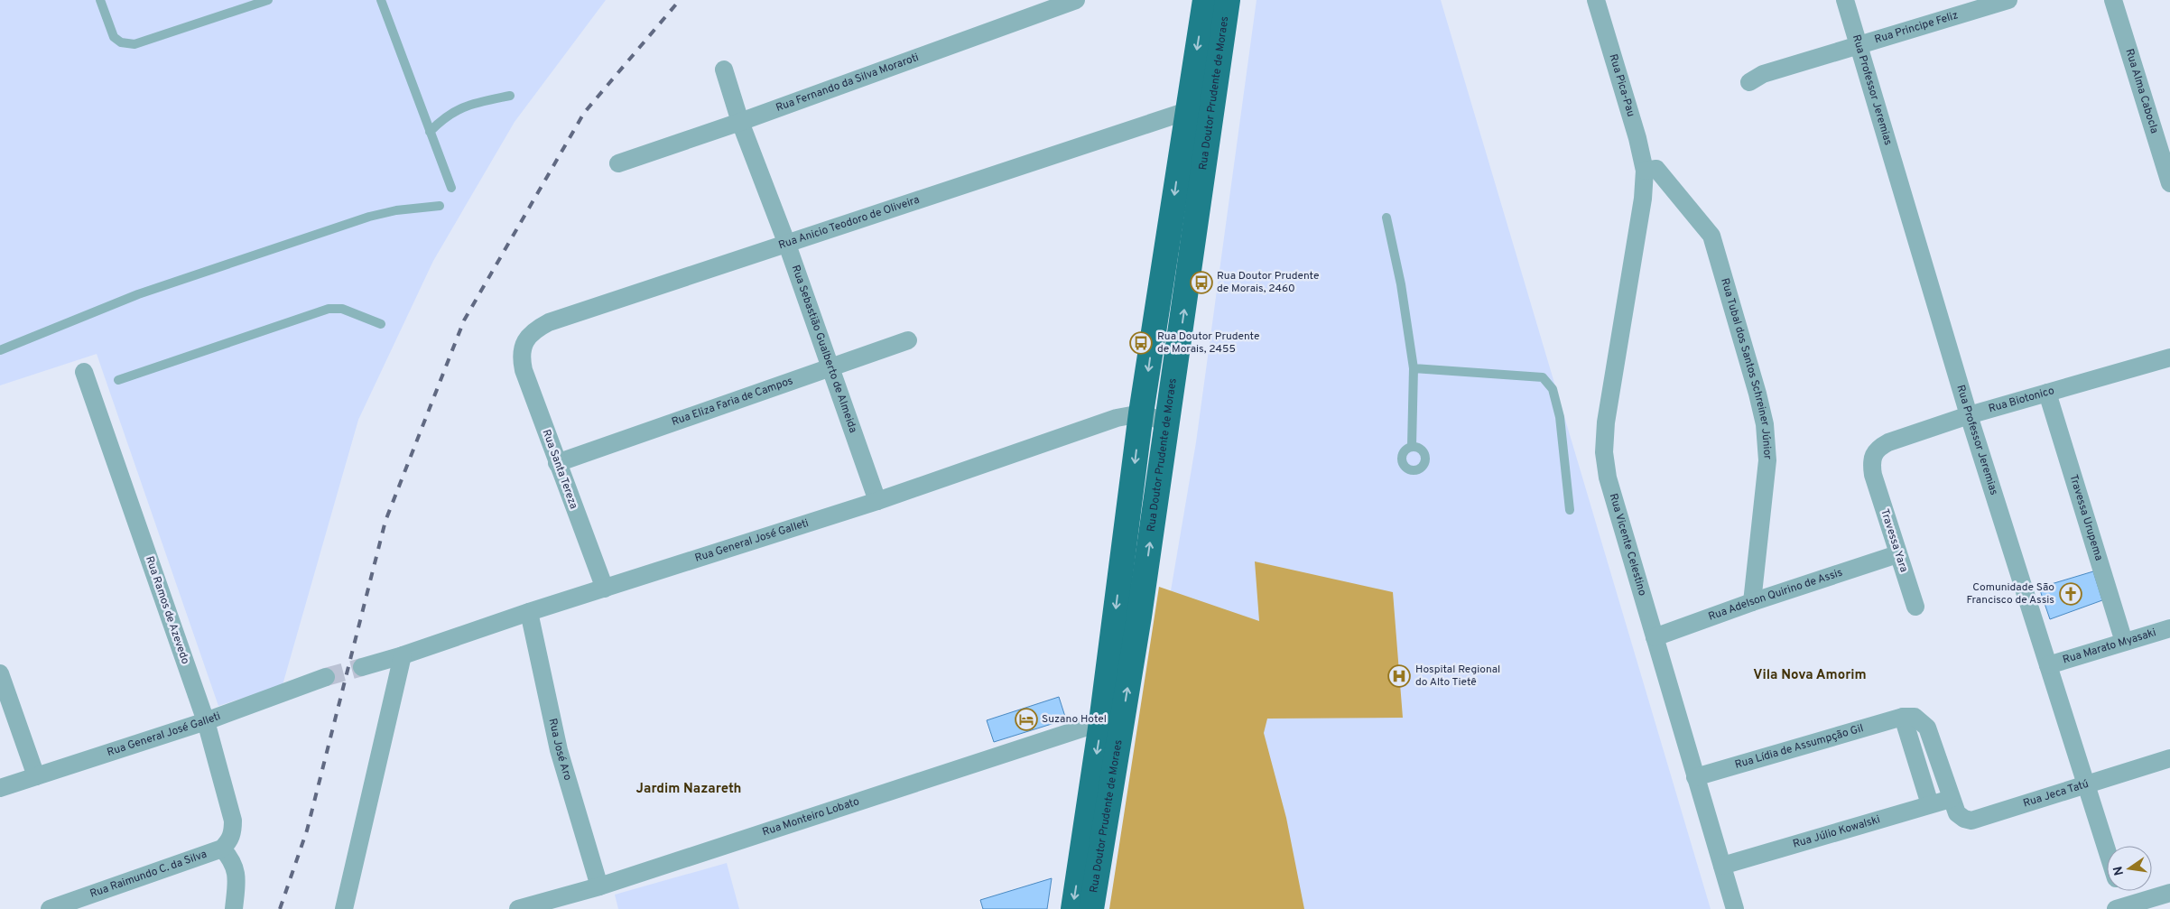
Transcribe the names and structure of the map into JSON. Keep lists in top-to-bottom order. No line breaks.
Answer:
{"streets":{"highway":["Rua Doutor Prudente de Moraes"],"street":["Rua Principe Feliz","Rua Fernando da Silva Moraroti","Rua Pica-Pau","Rua Professor Jeremias","Rua Alma Cabocla","Rua Anicio Teodoro de Oliveira","Rua Sebastião Gualberto de Almeida","Rua Tubal dos Santos Schreiner Júnior","Rua Biotonico","Rua Eliza Faria de Campos","Rua Santa Tereza","Travessa Urupema","Travessa Yara","Rua General José Galleti","Rua Vicente Celestino","Rua Adelson Quirino de Assis","Rua Ramos de Azevedo","Rua Marato Myasaki","Rua Lídia de Assumpção Gil","Rua José Aro","Rua Jeca Tatú","Rua Monteiro Lobato","Rua Júlio Kowalski","Rua Raimundo C. da Silva"]},"crossings":[["Rua Principe Feliz","Rua Professor Jeremias"],["Rua Fernando da Silva Moraroti","Rua Sebastião Gualberto de Almeida"],["Rua Pica-Pau","Rua Tubal dos Santos Schreiner Júnior"],["Rua Pica-Pau","Rua Vicente Celestino"],["Rua Professor Jeremias","Rua Biotonico"],["Rua Professor Jeremias","Rua Marato Myasaki"],["Rua Professor Jeremias","Rua Jeca Tatú"],["Rua Doutor Prudente de Moraes","Rua Anicio Teodoro de Oliveira"],["Rua Doutor Prudente de Moraes","Rua General José Galleti"],["Rua Doutor Prudente de Moraes","Rua Monteiro Lobato"],["Rua Anicio Teodoro de Oliveira","Rua Sebastião Gualberto de Almeida"],["Rua Anicio Teodoro de Oliveira","Rua Santa Tereza"],["Rua Sebastião Gualberto de Almeida","Rua Eliza Faria de Campos"],["Rua Sebastião Gualberto de Almeida","Rua General José Galleti"],["Rua Tubal dos Santos Schreiner Júnior","Rua Vicente Celestino"],["Rua Tubal dos Santos Schreiner Júnior","Rua Adelson Quirino de Assis"],["Rua Biotonico","Travessa Urupema"],["Rua Biotonico","Travessa Yara"],["Rua Eliza Faria de Campos","Rua Santa Tereza"],["Rua Santa Tereza","Rua General José Galleti"],["Travessa Urupema","Rua Marato Myasaki"],["Travessa Yara","Rua Adelson Quirino de Assis"],["Rua General José Galleti","Rua Ramos de Azevedo"],["Rua General José Galleti","Rua José Aro"],["Rua Vicente Celestino","Rua Adelson Quirino de Assis"],["Rua Vicente Celestino","Rua Lídia de Assumpção Gil"],["Rua Vicente Celestino","Rua Júlio Kowalski"],["Rua Ramos de Azevedo","Rua Raimundo C. da Silva"],["Rua José Aro","Rua Monteiro Lobato"],["Rua Jeca Tatú","Rua Júlio Kowalski"]],"districts":["Vila Nova Amorim","Jardim Nazareth"],"places":{"bus stop":["Rua Doutor Prudente de Morais, 2460","Rua Doutor Prudente de Morais, 2455"],"church":["Comunidade São Francisco de Assis"],"hospital":["Hospital Regional do Alto Tietê"],"hotel":["Suzano Hotel"]},"north":"left"}
